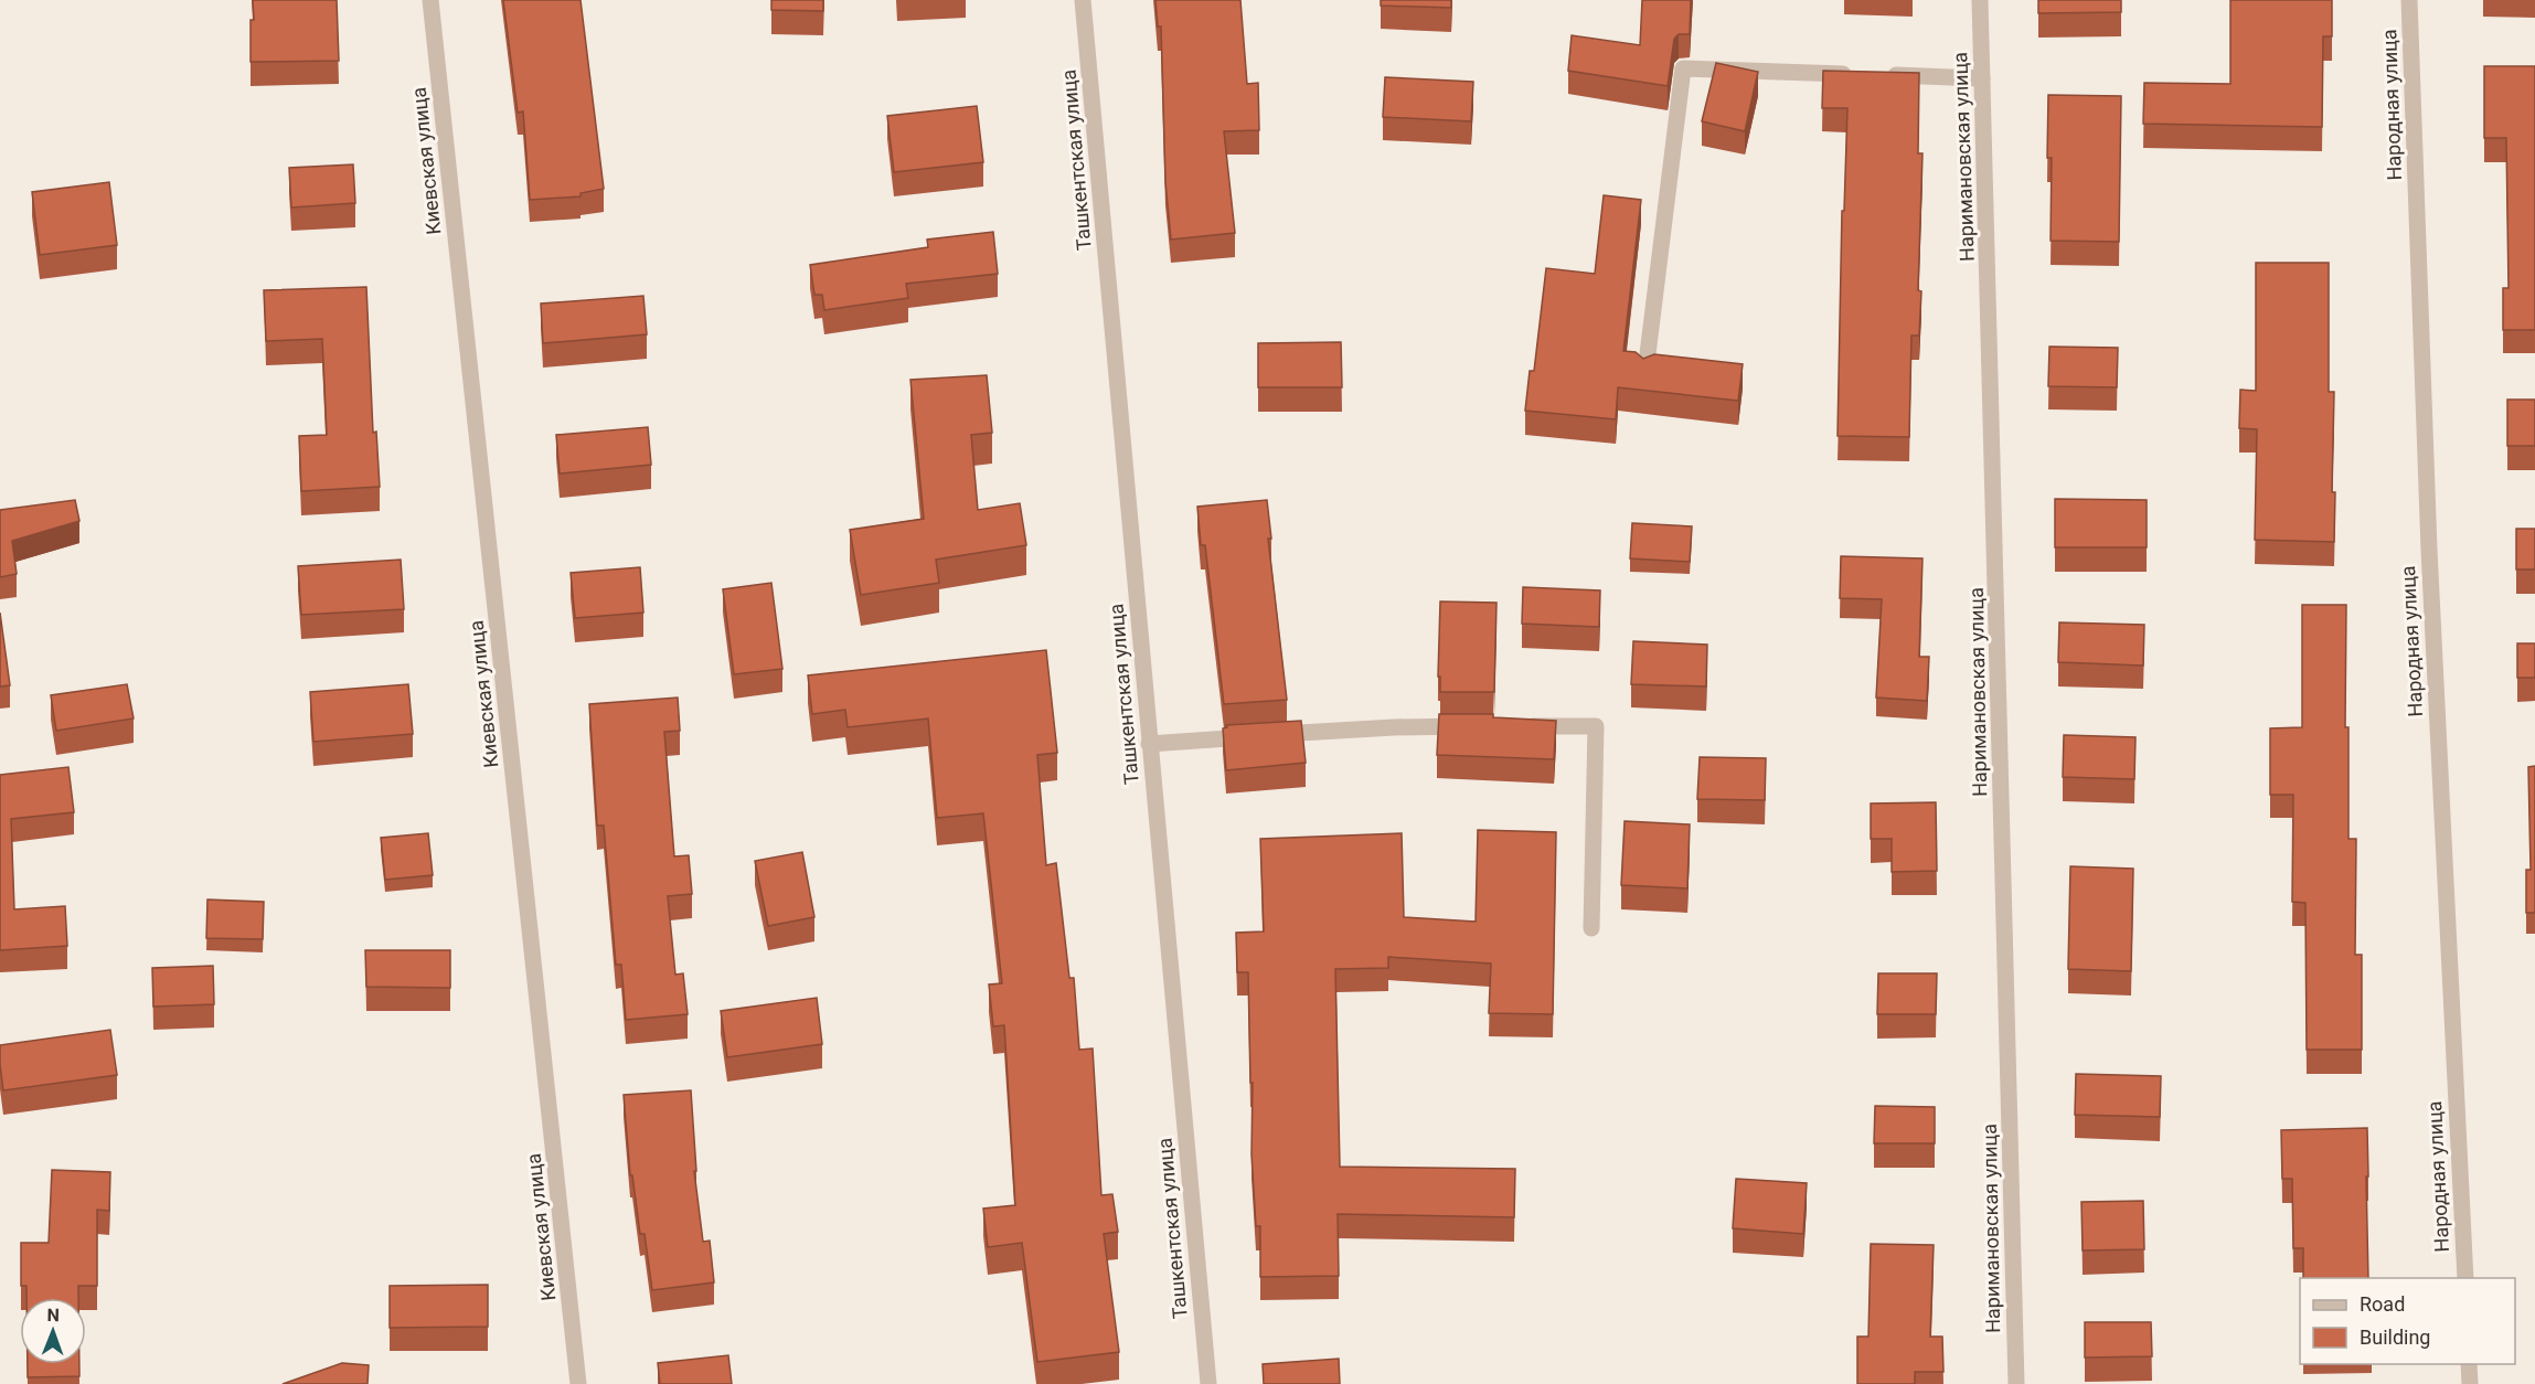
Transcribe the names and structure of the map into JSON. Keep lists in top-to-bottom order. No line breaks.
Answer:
{"streets":{"street":["Народная улица","Наримановская улица","Ташкентская улица","Киевская улица"]},"legend":["Road","Building"],"north":"top"}
